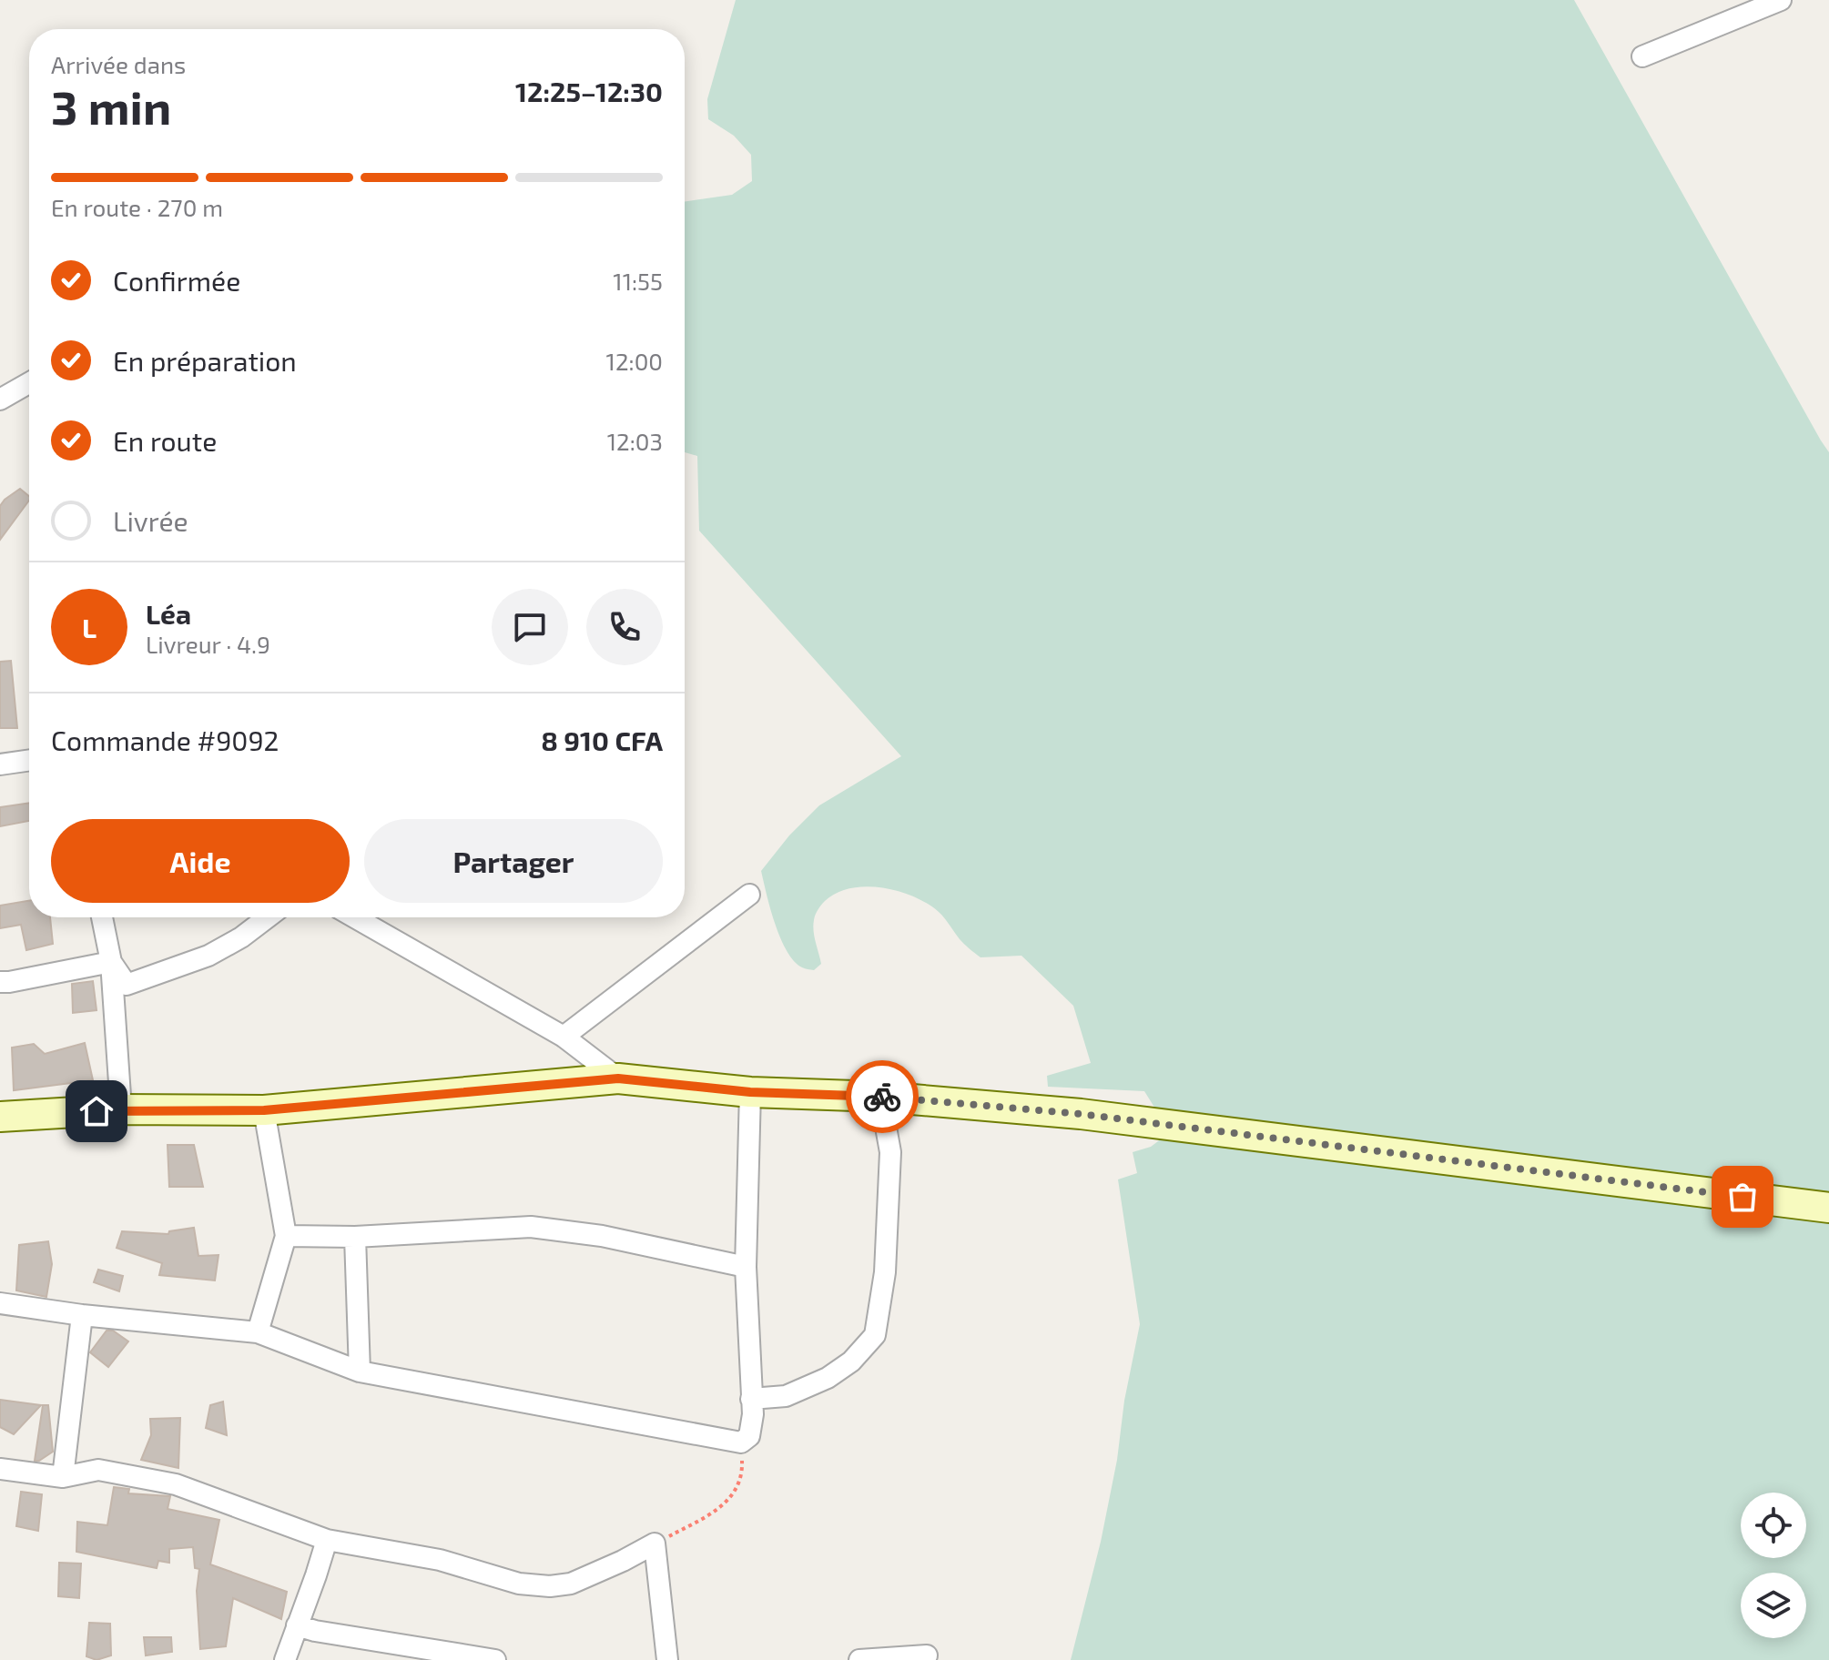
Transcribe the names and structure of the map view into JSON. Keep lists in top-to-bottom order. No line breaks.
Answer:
{"page":{"heading":["3 min","Arrivée dans","12:25–12:30"],"panel":["Léa","Livreur · 4.9","Commande #9092","8 910 CFA"],"bar":"En route · 270 m","list":[["Confirmée","11:55"],["En préparation","12:00"],["En route","12:03"],"Livrée"],"round":"L","buttons":["Aide","Partager"]}}
